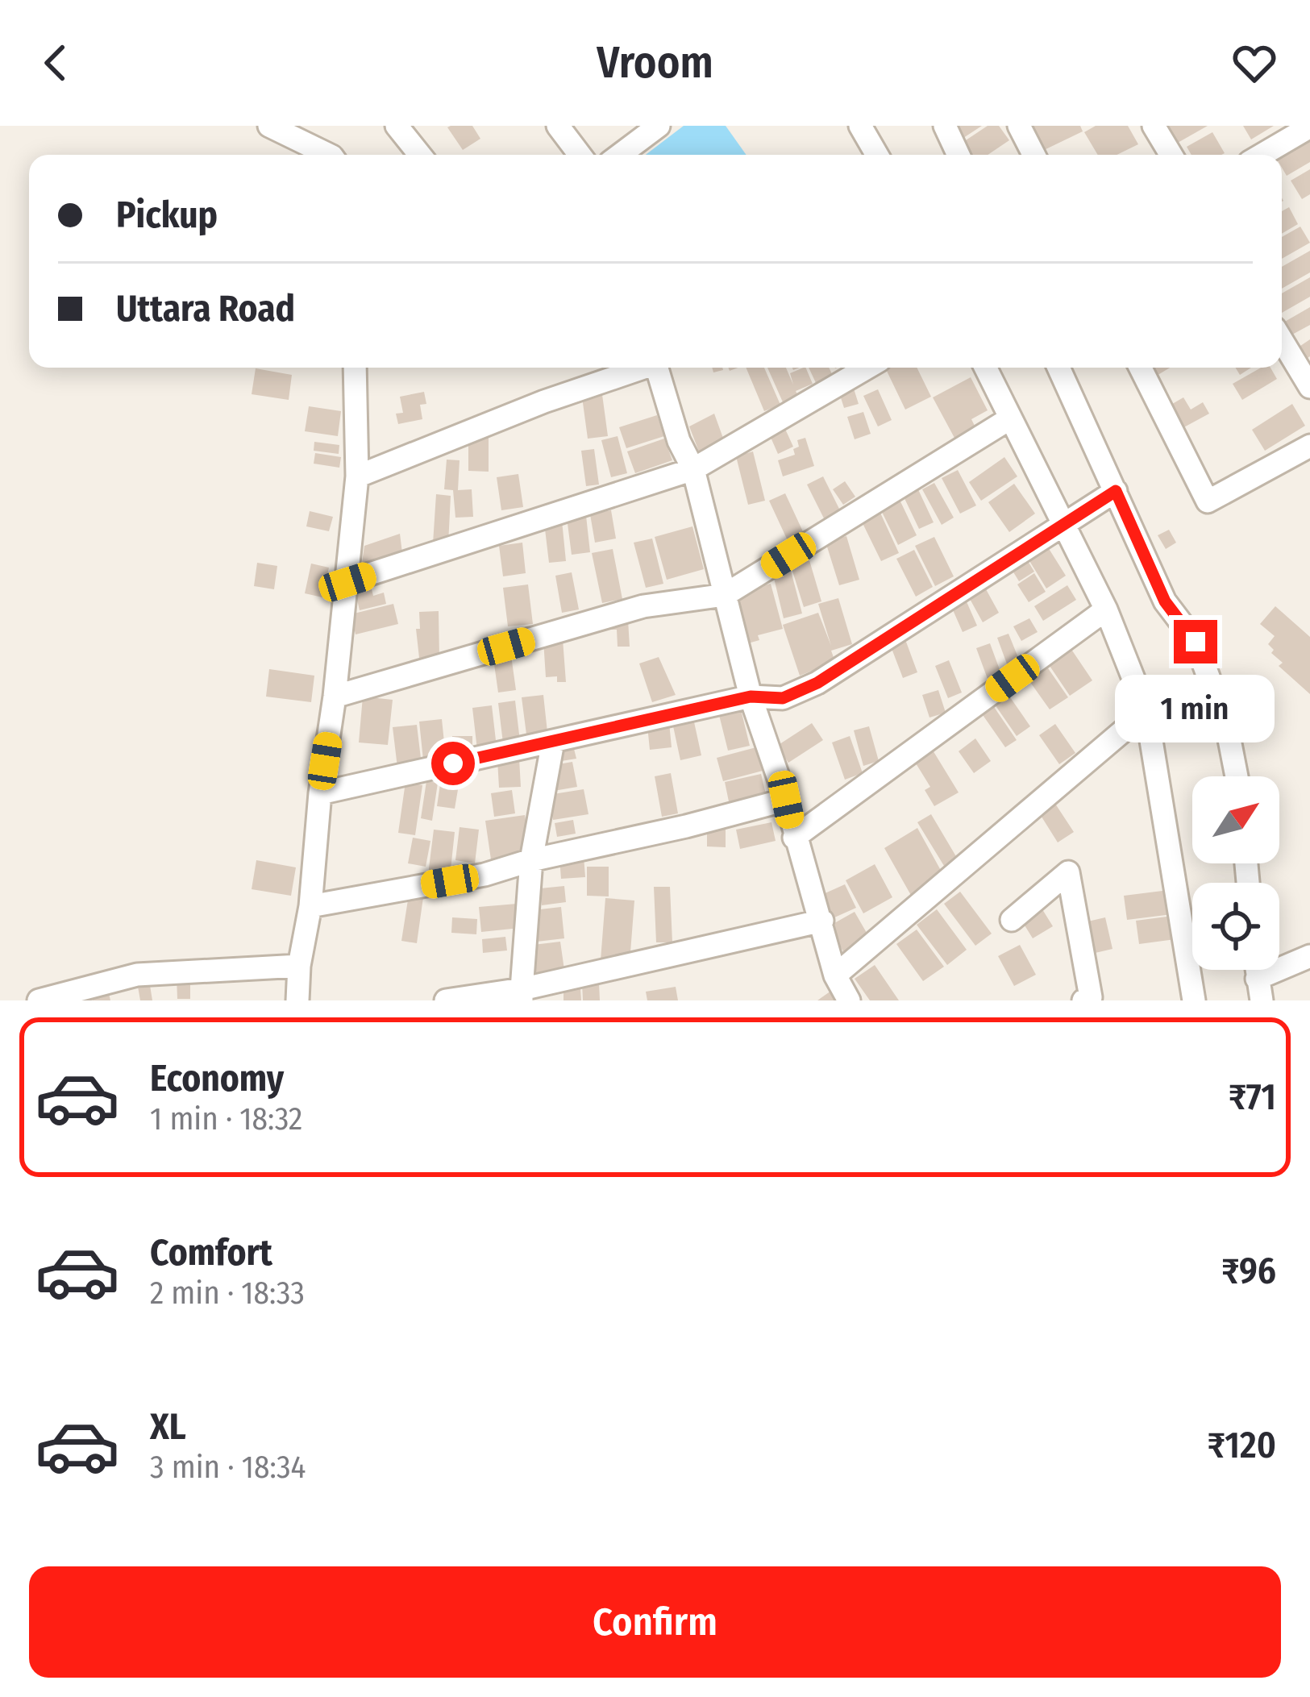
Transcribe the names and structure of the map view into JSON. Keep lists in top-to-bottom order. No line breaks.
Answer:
{"north":"top right","page":{"header":"Vroom","banner":["Pickup","Uttara Road"],"bubble":"1 min","list":[{"name":"Economy","note":"1 min · 18:32","value":"₹71"},{"name":"Comfort","note":"2 min · 18:33","value":"₹96"},{"name":"XL","note":"3 min · 18:34","value":"₹120"}],"buttons":"Confirm"}}
